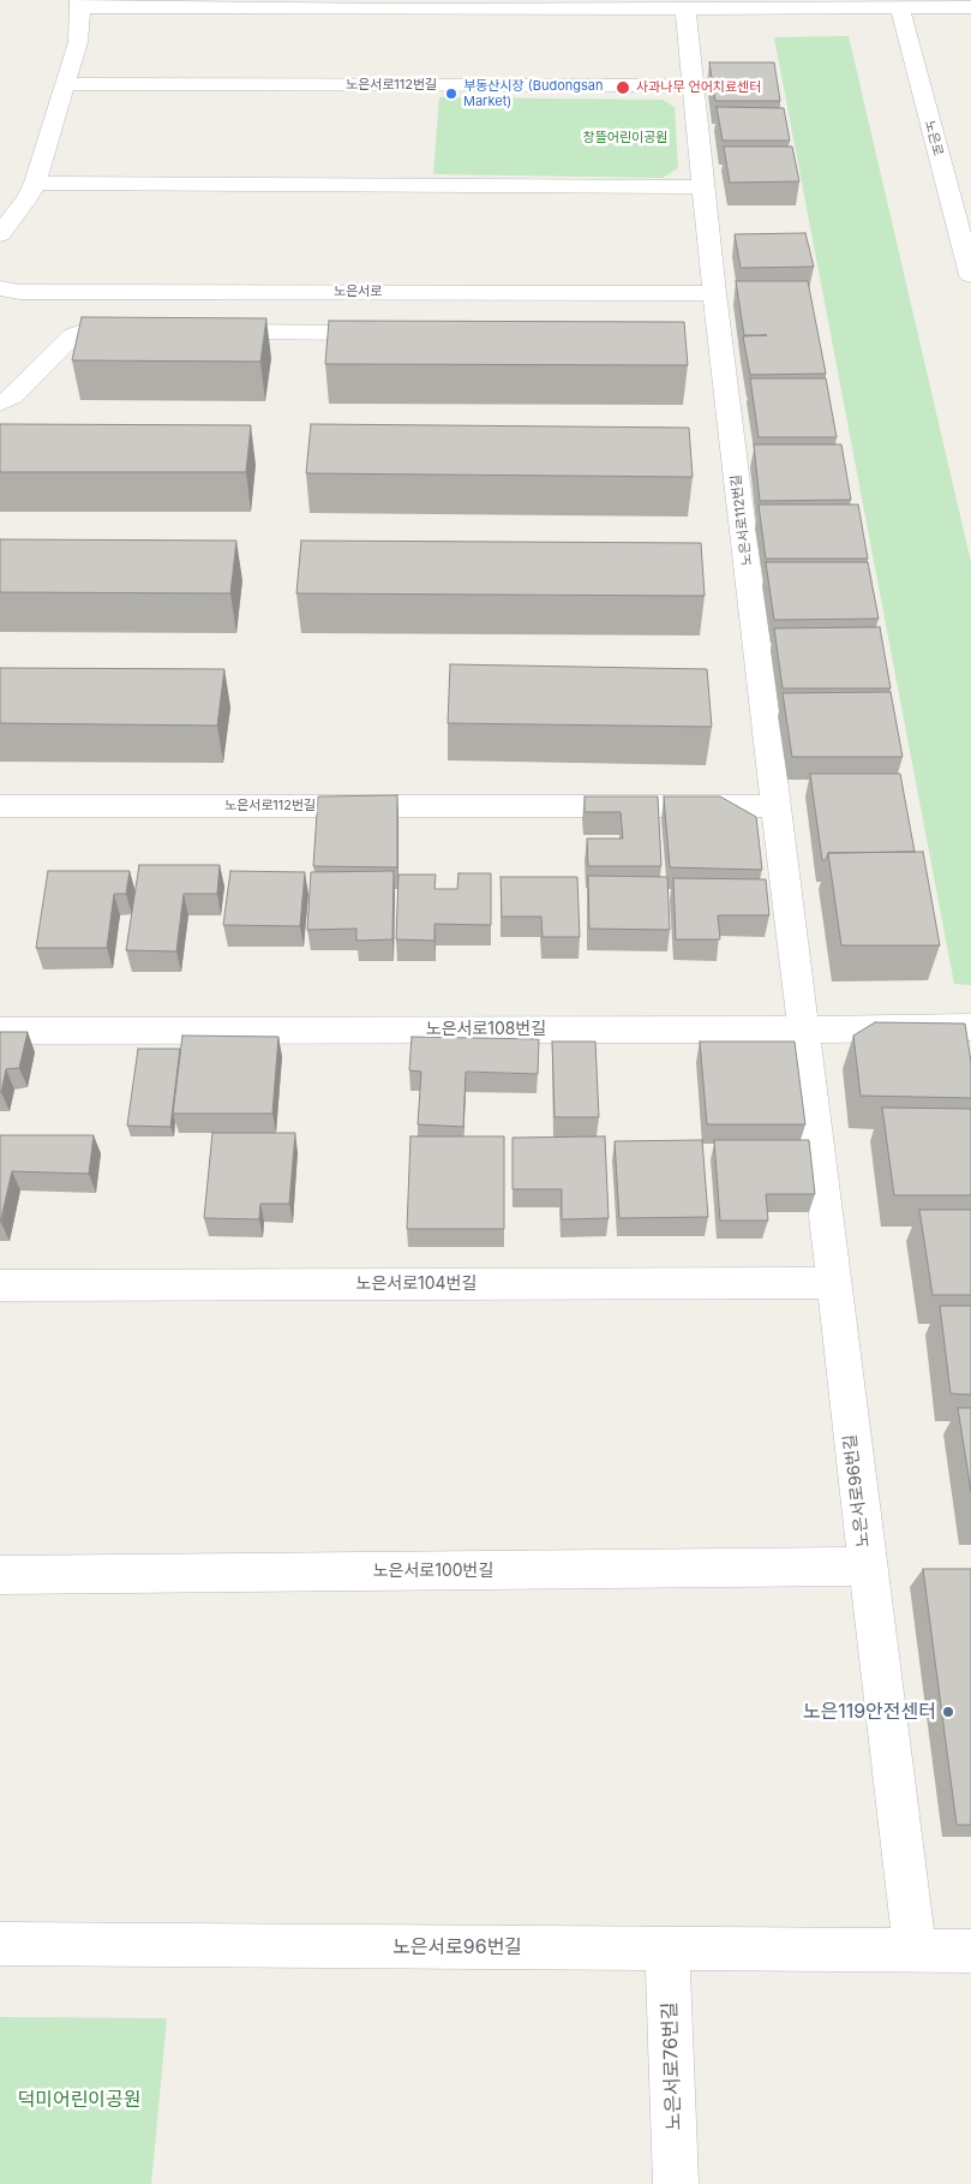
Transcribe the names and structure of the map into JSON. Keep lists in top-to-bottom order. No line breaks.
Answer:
{"streets":{"street":["노은서로112번길","노은로","노은서로","노은서로108번길","노은서로104번길","노은서로96번길","노은서로100번길","노은서로76번길"]},"crossings":[["노은서로112번길","노은서로"],["노은서로112번길","노은서로96번길"],["노은서로108번길","노은서로96번길"],["노은서로104번길","노은서로96번길"],["노은서로96번길","노은서로100번길"],["노은서로96번길","노은서로76번길"]],"parks":["창뜰어린이공원","덕미어린이공원"],"places":["사과나무 언어치료센터","부동산시장 (Budongsan Market)","노은119안전센터"]}
